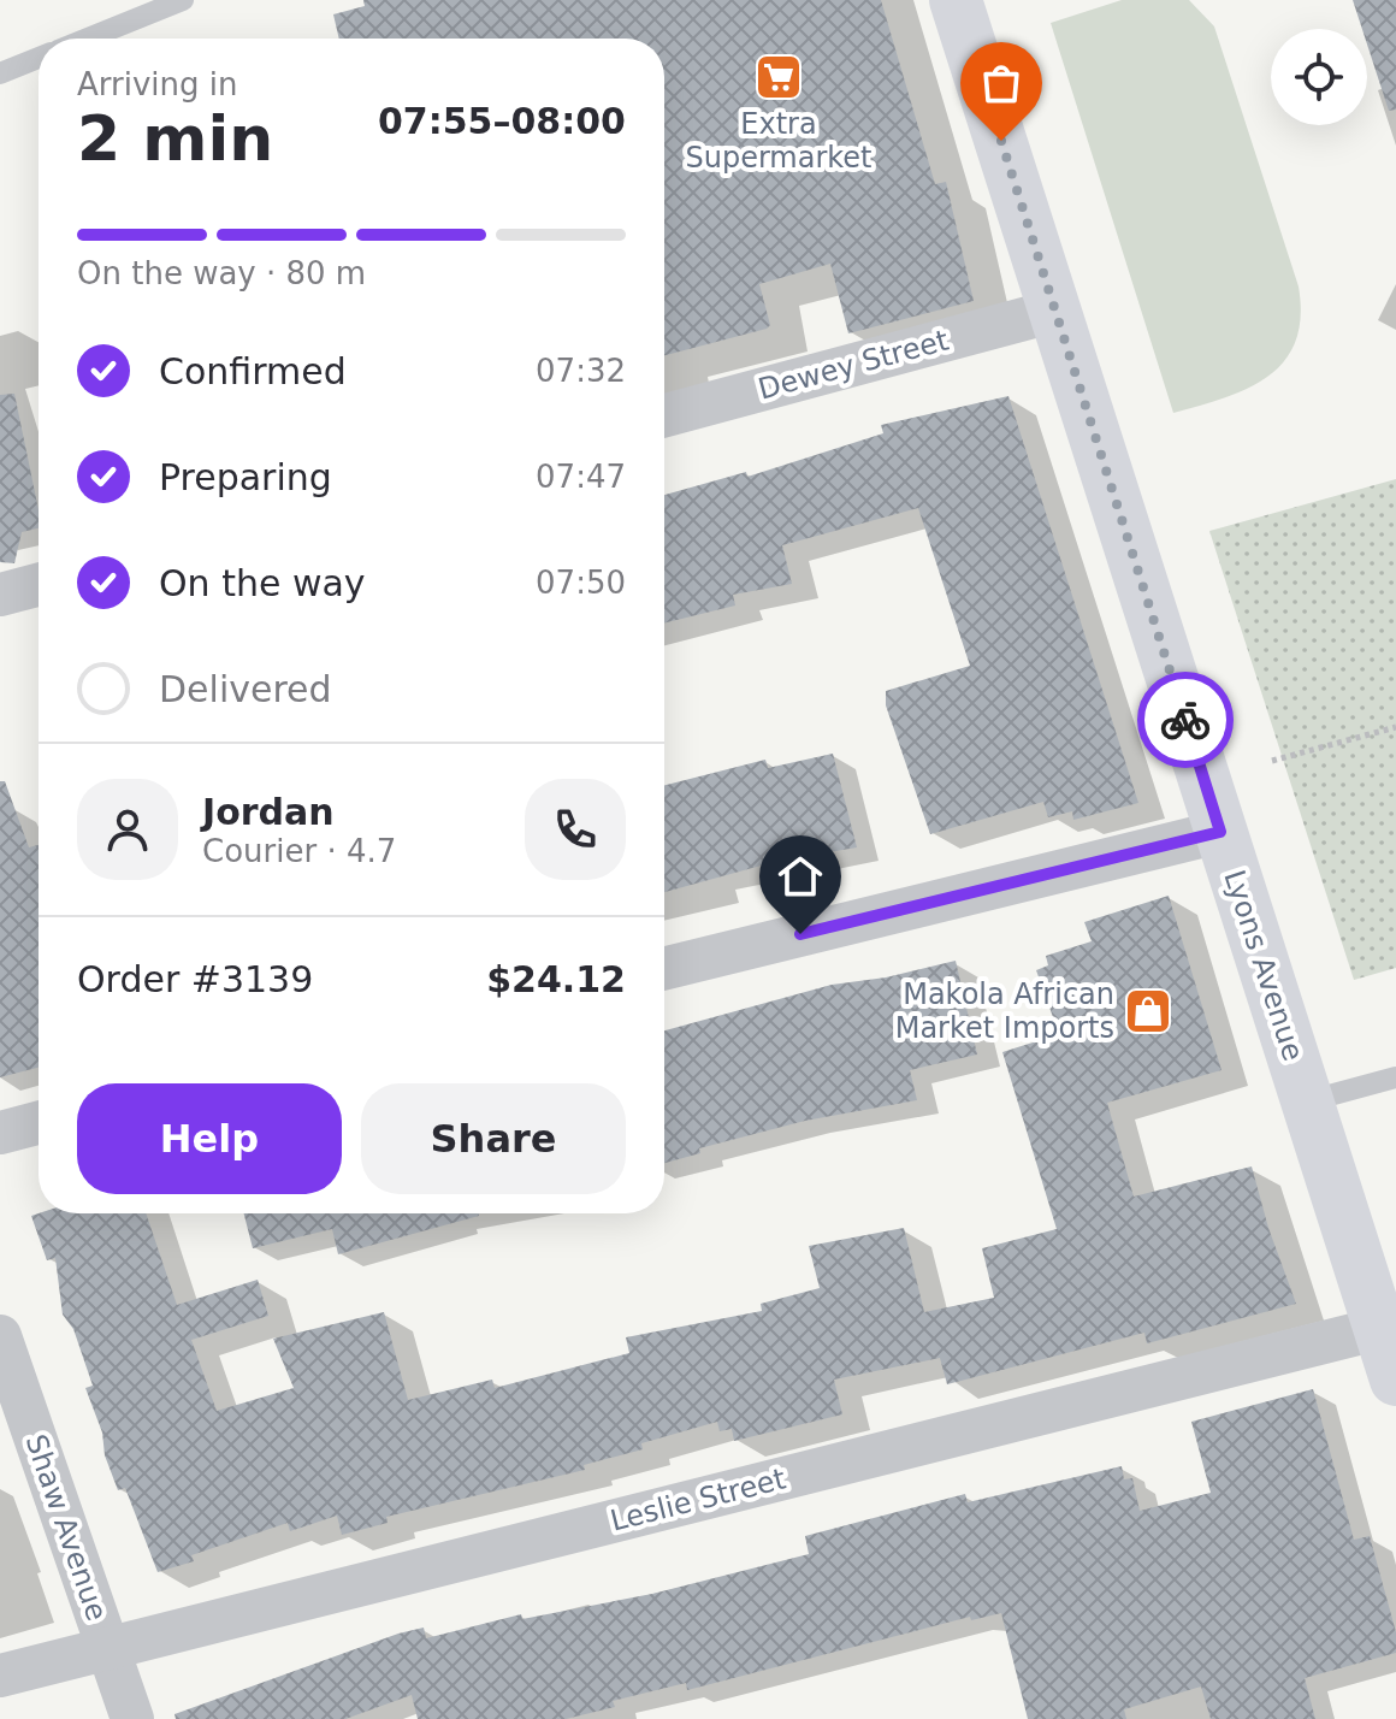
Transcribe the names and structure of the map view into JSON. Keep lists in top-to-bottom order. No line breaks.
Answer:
{"streets":{"main road":["Lyons Avenue"],"street":["Dewey Street","Leslie Street","Shaw Avenue"]},"crossings":[["Dewey Street","Lyons Avenue"],["Lyons Avenue","Leslie Street"],["Leslie Street","Shaw Avenue"]],"places":{"supermarket":["Extra Supermarket"],"shop":["Makola African Market Imports"]},"page":{"heading":["2 min","Arriving in","07:55–08:00"],"panel":["Jordan","Courier · 4.7","Order #3139","$24.12"],"bar":"On the way · 80 m","list":[["Confirmed","07:32"],["Preparing","07:47"],["On the way","07:50"],"Delivered"],"buttons":["Help","Share"]}}
